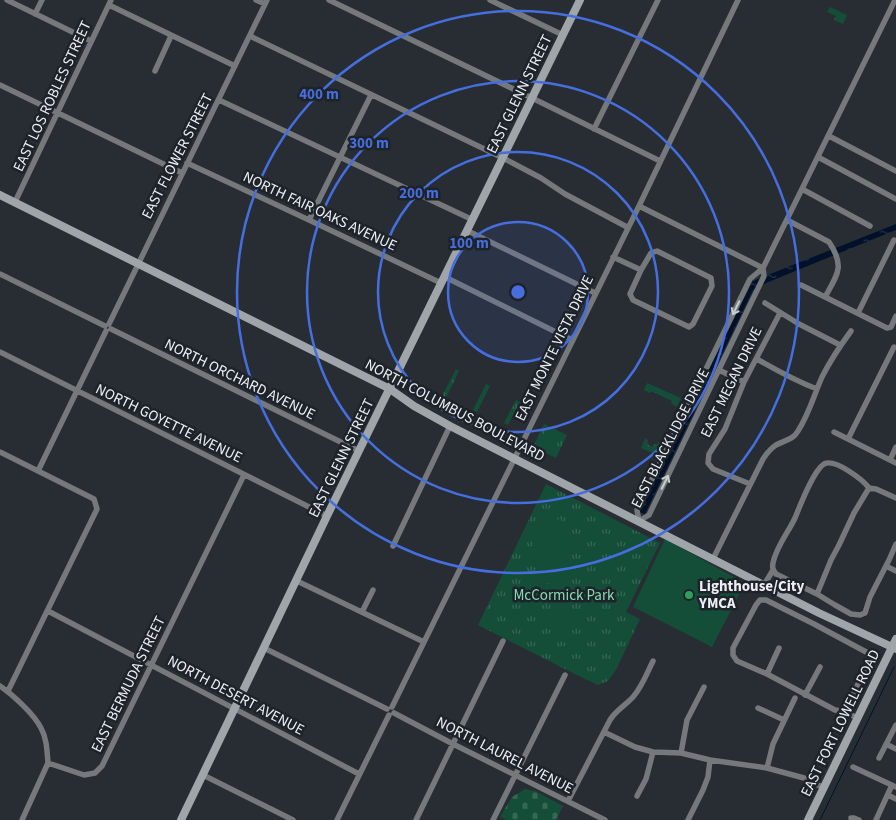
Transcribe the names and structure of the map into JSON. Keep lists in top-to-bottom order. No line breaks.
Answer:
{"streets":{"street":["EAST GLENN STREET","EAST LOS ROBLES STREET","EAST FLOWER STREET","NORTH FAIR OAKS AVENUE","EAST MONTE VISTA DRIVE","NORTH ORCHARD AVENUE","EAST MEGAN DRIVE","NORTH COLUMBUS BOULEVARD","NORTH GOYETTE AVENUE","EAST BLACKLIDGE DRIVE","EAST BERMUDA STREET","NORTH DESERT AVENUE","EAST FORT LOWELL ROAD","NORTH LAUREL AVENUE"]},"crossings":[["EAST GLENN STREET","NORTH FAIR OAKS AVENUE"],["EAST GLENN STREET","NORTH ORCHARD AVENUE"],["EAST GLENN STREET","NORTH COLUMBUS BOULEVARD"],["EAST GLENN STREET","NORTH GOYETTE AVENUE"],["EAST GLENN STREET","NORTH DESERT AVENUE"],["EAST GLENN STREET","NORTH LAUREL AVENUE"],["EAST LOS ROBLES STREET","NORTH COLUMBUS BOULEVARD"],["EAST FLOWER STREET","NORTH FAIR OAKS AVENUE"],["EAST FLOWER STREET","NORTH ORCHARD AVENUE"],["EAST FLOWER STREET","NORTH COLUMBUS BOULEVARD"],["EAST FLOWER STREET","NORTH GOYETTE AVENUE"],["NORTH FAIR OAKS AVENUE","EAST MONTE VISTA DRIVE"],["EAST MONTE VISTA DRIVE","NORTH COLUMBUS BOULEVARD"],["EAST MONTE VISTA DRIVE","NORTH DESERT AVENUE"],["EAST MONTE VISTA DRIVE","NORTH LAUREL AVENUE"],["NORTH COLUMBUS BOULEVARD","EAST BLACKLIDGE DRIVE"],["NORTH COLUMBUS BOULEVARD","EAST FORT LOWELL ROAD"],["NORTH GOYETTE AVENUE","EAST BERMUDA STREET"],["EAST BERMUDA STREET","NORTH DESERT AVENUE"]],"parks":["McCormick Park"],"places":["Lighthouse/City YMCA"],"rings":["400 m","300 m","200 m","100 m"]}
